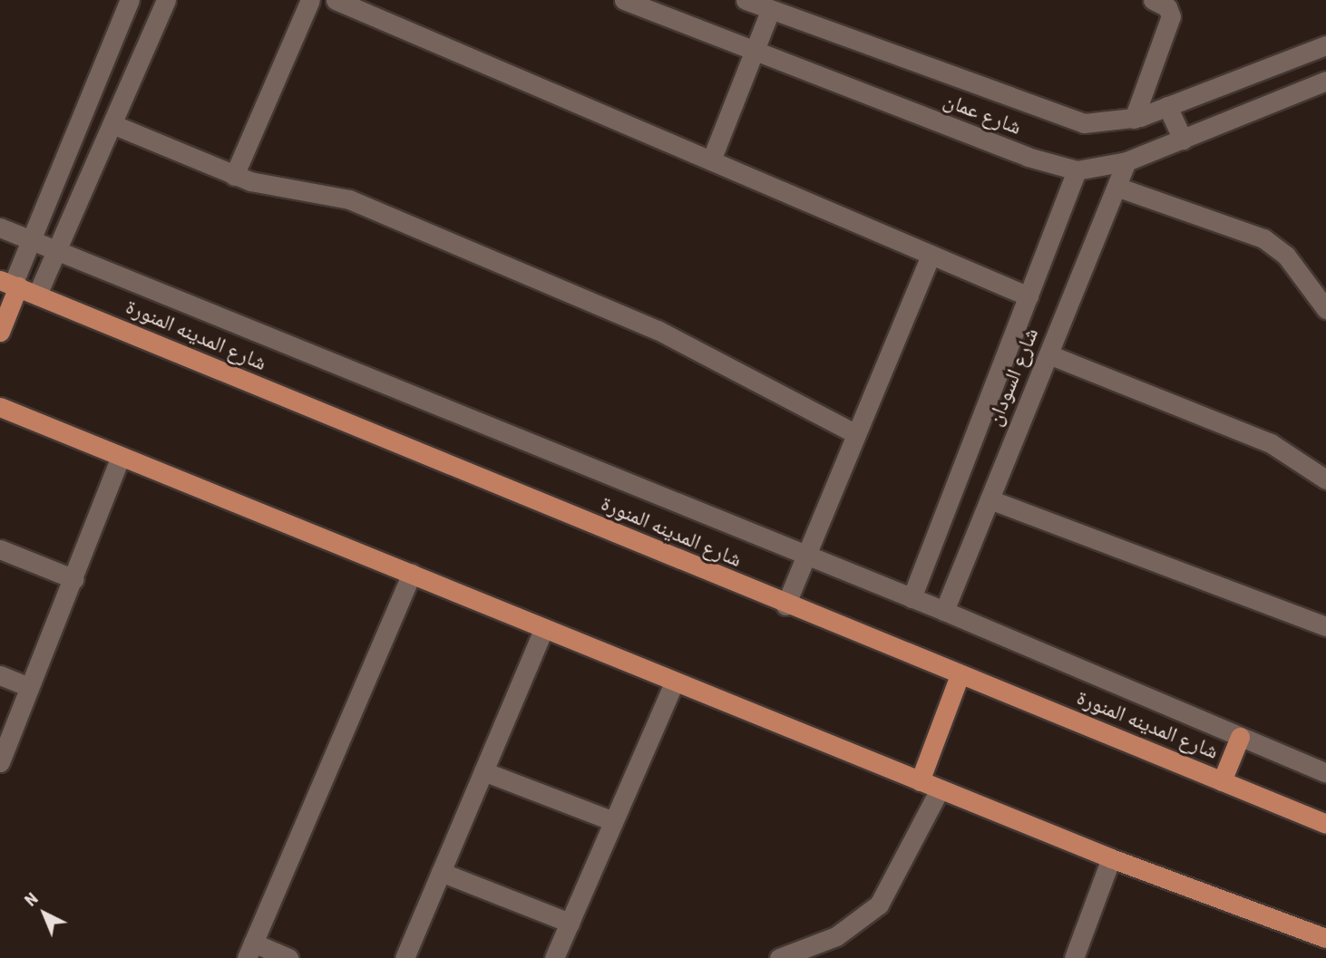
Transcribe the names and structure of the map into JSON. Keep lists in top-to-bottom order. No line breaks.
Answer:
{"streets":{"main road":["شارع المدينه المنورة"],"street":["شارع عمان","شارع السودان"]},"crossings":[["شارع عمان","شارع السودان"]],"north":"top left"}
